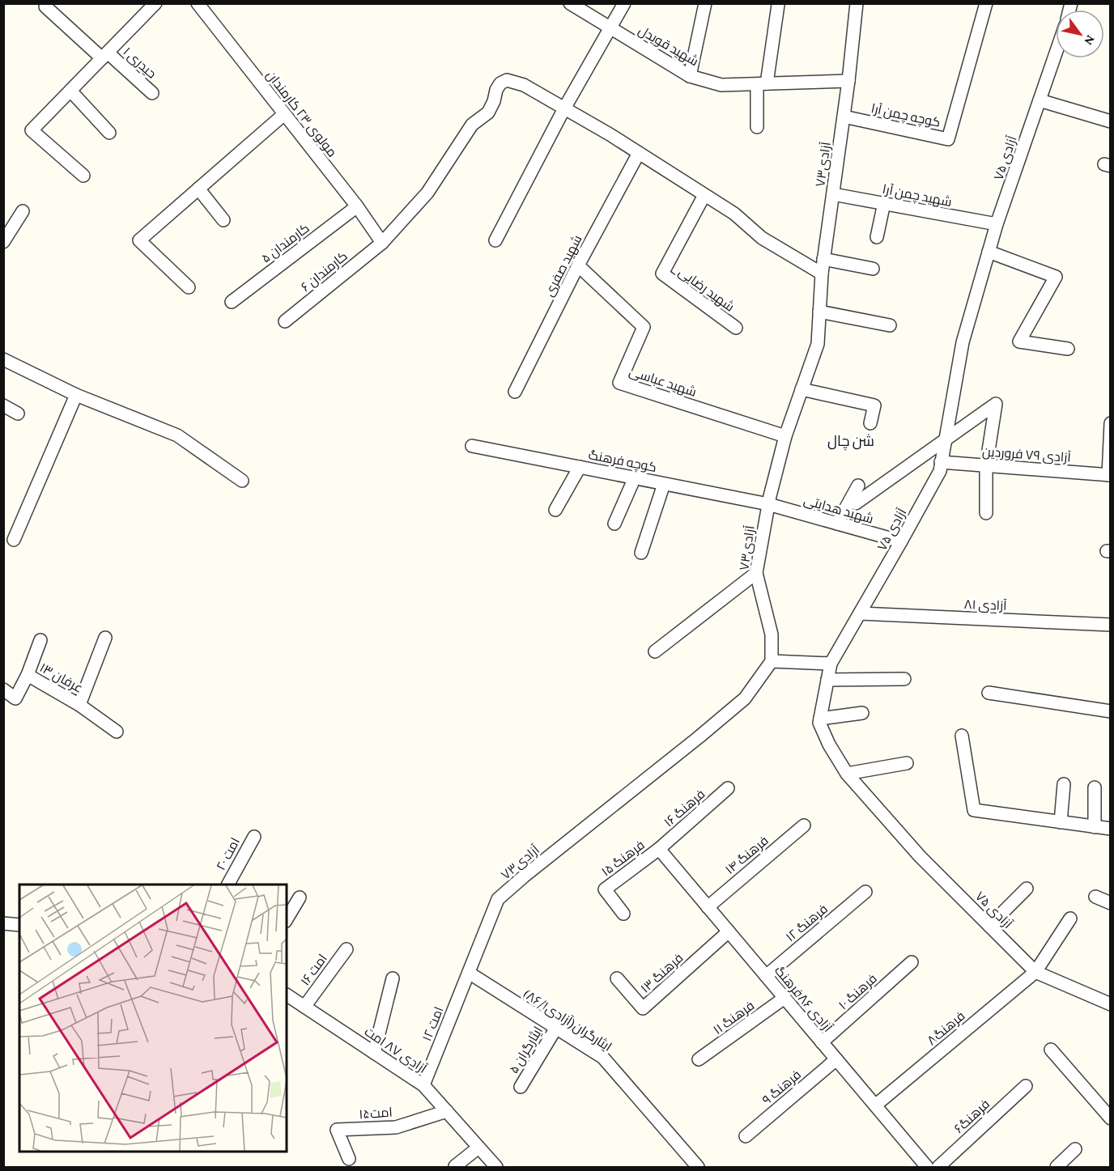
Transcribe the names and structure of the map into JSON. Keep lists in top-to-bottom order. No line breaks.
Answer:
{"streets":{"street":["شهید قویدل","حیدری ۱","مولوی ۲۳ کارمندان","کوچه چمن آرا","آزادی ۷۵","آزادی۷۳","شهید چمن آرا","کارمندان ۵","شهید صفری","کارمندان ۶","شهید رضایی","شهید عباسی","آزادی ۷۹ فروردین","کوچه فرهنگ","شهید هدایتی","آزادی ۸۱","عرفان ۱۳","فرهنگ ۱۶","امت ۲۰","فرهنگ ۱۴","فرهنگ ۱۵","فرهنگ ۱۲","امت ۱۶","فرهنگ ۱۳","فرهنگ ۱۰","آزادی ۸۶فرهنگ","فرهنگ ۱۱","ایثارگران(آزادی۸۶/۱)","امت ۱۲","فرهنگ۸","آزادی ۸۷ امت","ایثارگران ۵","فرهنگ ۹","امت۱۵","فرهنگ۶"]},"crossings":[["شهید قویدل","آزادی۷۳"],["مولوی ۲۳ کارمندان","کارمندان ۵"],["مولوی ۲۳ کارمندان","کارمندان ۶"],["کوچه چمن آرا","آزادی۷۳"],["آزادی ۷۵","شهید چمن آرا"],["آزادی ۷۵","آزادی ۷۹ فروردین"],["آزادی ۷۵","شهید هدایتی"],["آزادی ۷۵","آزادی ۸۱"],["آزادی ۷۵","فرهنگ۸"],["آزادی۷۳","شهید چمن آرا"],["آزادی۷۳","کارمندان ۶"],["آزادی۷۳","شهید عباسی"],["آزادی۷۳","کوچه فرهنگ"],["آزادی۷۳","شهید هدایتی"],["آزادی۷۳","ایثارگران(آزادی۸۶/۱)"],["آزادی۷۳","امت ۱۲"],["شهید صفری","کارمندان ۶"],["شهید صفری","شهید عباسی"],["کارمندان ۶","شهید رضایی"],["کوچه فرهنگ","شهید هدایتی"],["فرهنگ ۱۶","فرهنگ ۱۵"],["فرهنگ ۱۶","آزادی ۸۶فرهنگ"],["فرهنگ ۱۴","آزادی ۸۶فرهنگ"],["فرهنگ ۱۵","آزادی ۸۶فرهنگ"],["فرهنگ ۱۲","آزادی ۸۶فرهنگ"],["امت ۱۶","آزادی ۸۷ امت"],["فرهنگ ۱۳","آزادی ۸۶فرهنگ"],["فرهنگ ۱۰","آزادی ۸۶فرهنگ"],["آزادی ۸۶فرهنگ","فرهنگ ۱۱"],["آزادی ۸۶فرهنگ","فرهنگ۸"],["آزادی ۸۶فرهنگ","فرهنگ ۹"],["ایثارگران(آزادی۸۶/۱)","امت ۱۲"],["ایثارگران(آزادی۸۶/۱)","ایثارگران ۵"],["امت ۱۲","آزادی ۸۷ امت"],["آزادی ۸۷ امت","امت۱۵"]],"districts":["شن چال"],"north":"bottom right"}
